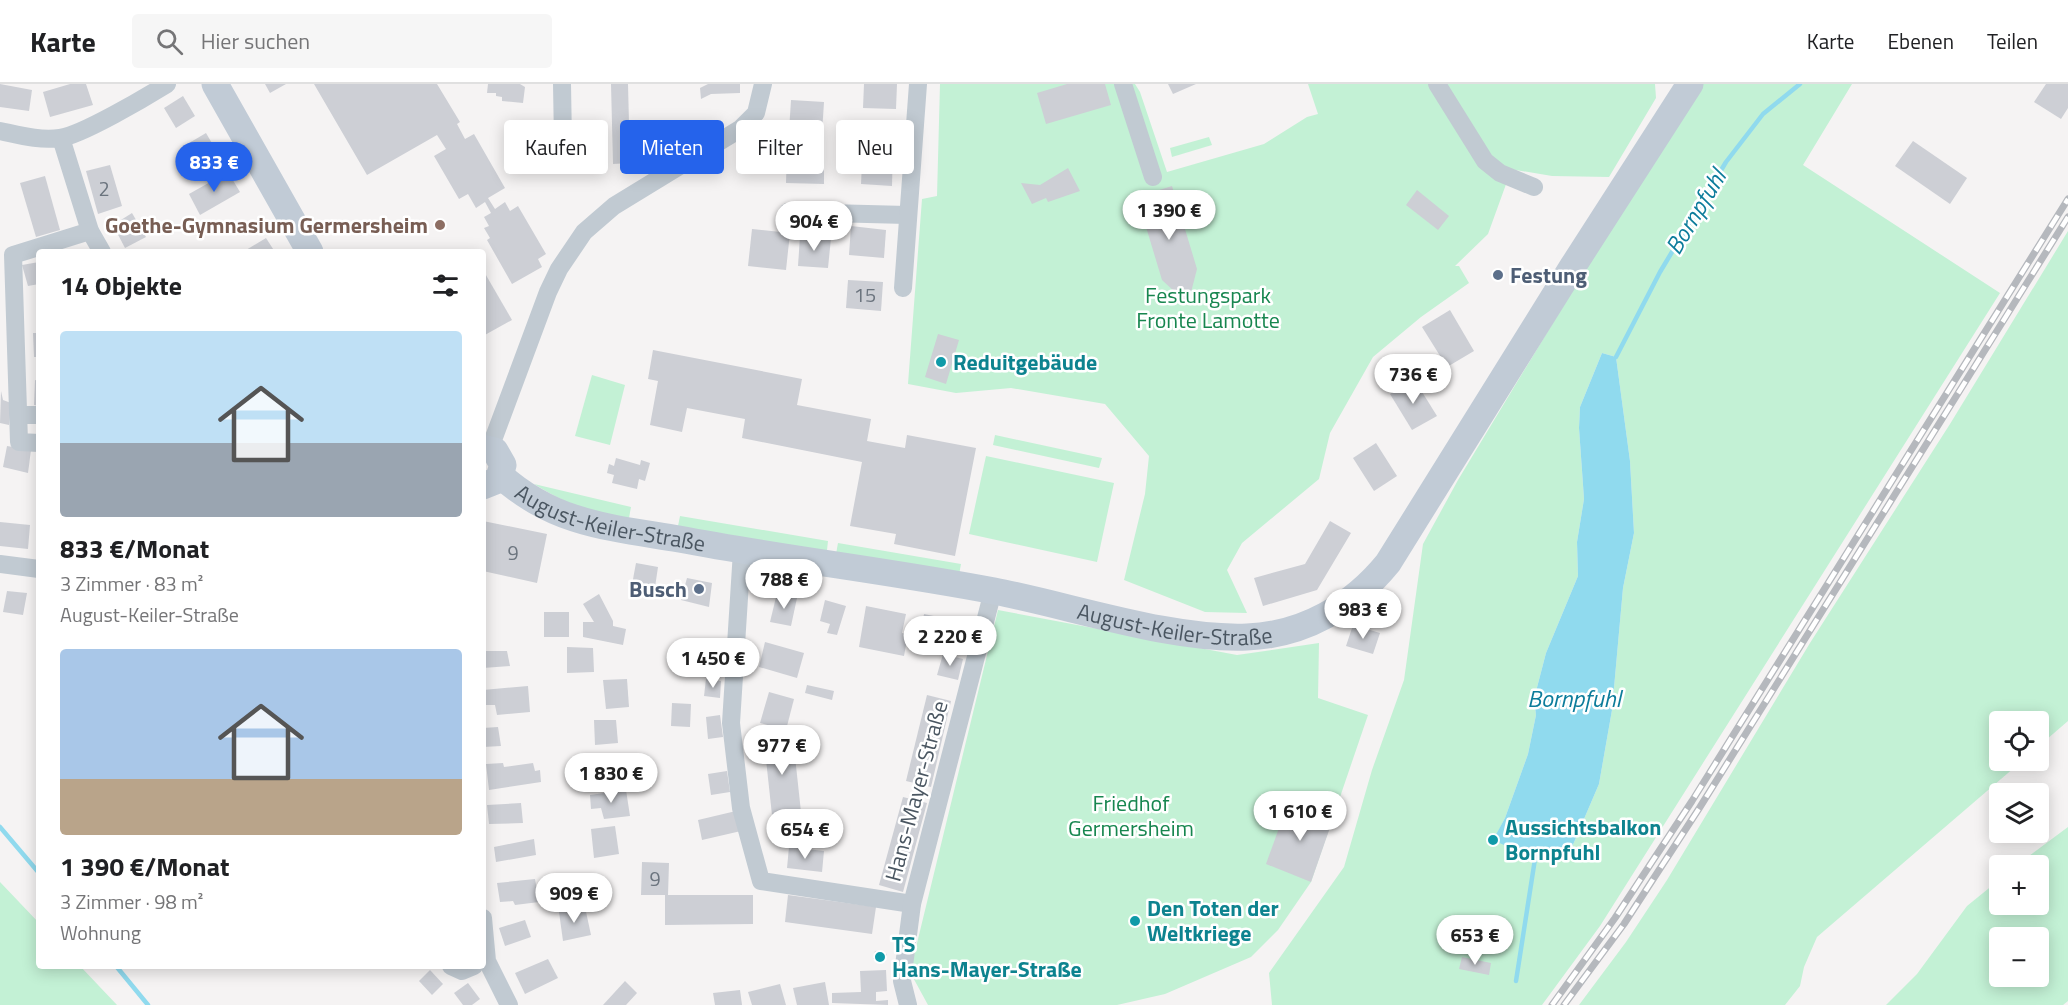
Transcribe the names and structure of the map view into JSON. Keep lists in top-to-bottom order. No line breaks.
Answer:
{"streets":{"street":["August-Keiler-Straße","Hans-Mayer-Straße"]},"crossings":[["August-Keiler-Straße","Hans-Mayer-Straße"]],"water":["Bornpfuhl"],"parks":["Festungspark Fronte Lamotte","Friedhof Germersheim"],"places":["Goethe-Gymnasium Germersheim","Festung","Reduitgebäude","Busch","Aussichtsbalkon Bornpfuhl","Den Toten der Weltkriege","TS Hans-Mayer-Straße"],"house_numbers":["2","15","9","9"],"page":{"header":"Karte","search":"Hier suchen","nav":["Karte","Ebenen","Teilen"],"chip":["Kaufen","Mieten","Filter","Neu"],"price":["833 €","1 390 €","904 €","736 €","788 €","983 €","2 220 €","1 450 €","977 €","1 830 €","1 610 €","654 €","909 €","653 €"],"heading":"14 Objekte","list":[{"name":"833 €/Monat","note":"3 Zimmer · 83 m² · August-Keiler-Straße"},{"name":"1 390 €/Monat","note":"3 Zimmer · 98 m² · Wohnung"}],"map_buttons":["+","−"]}}
